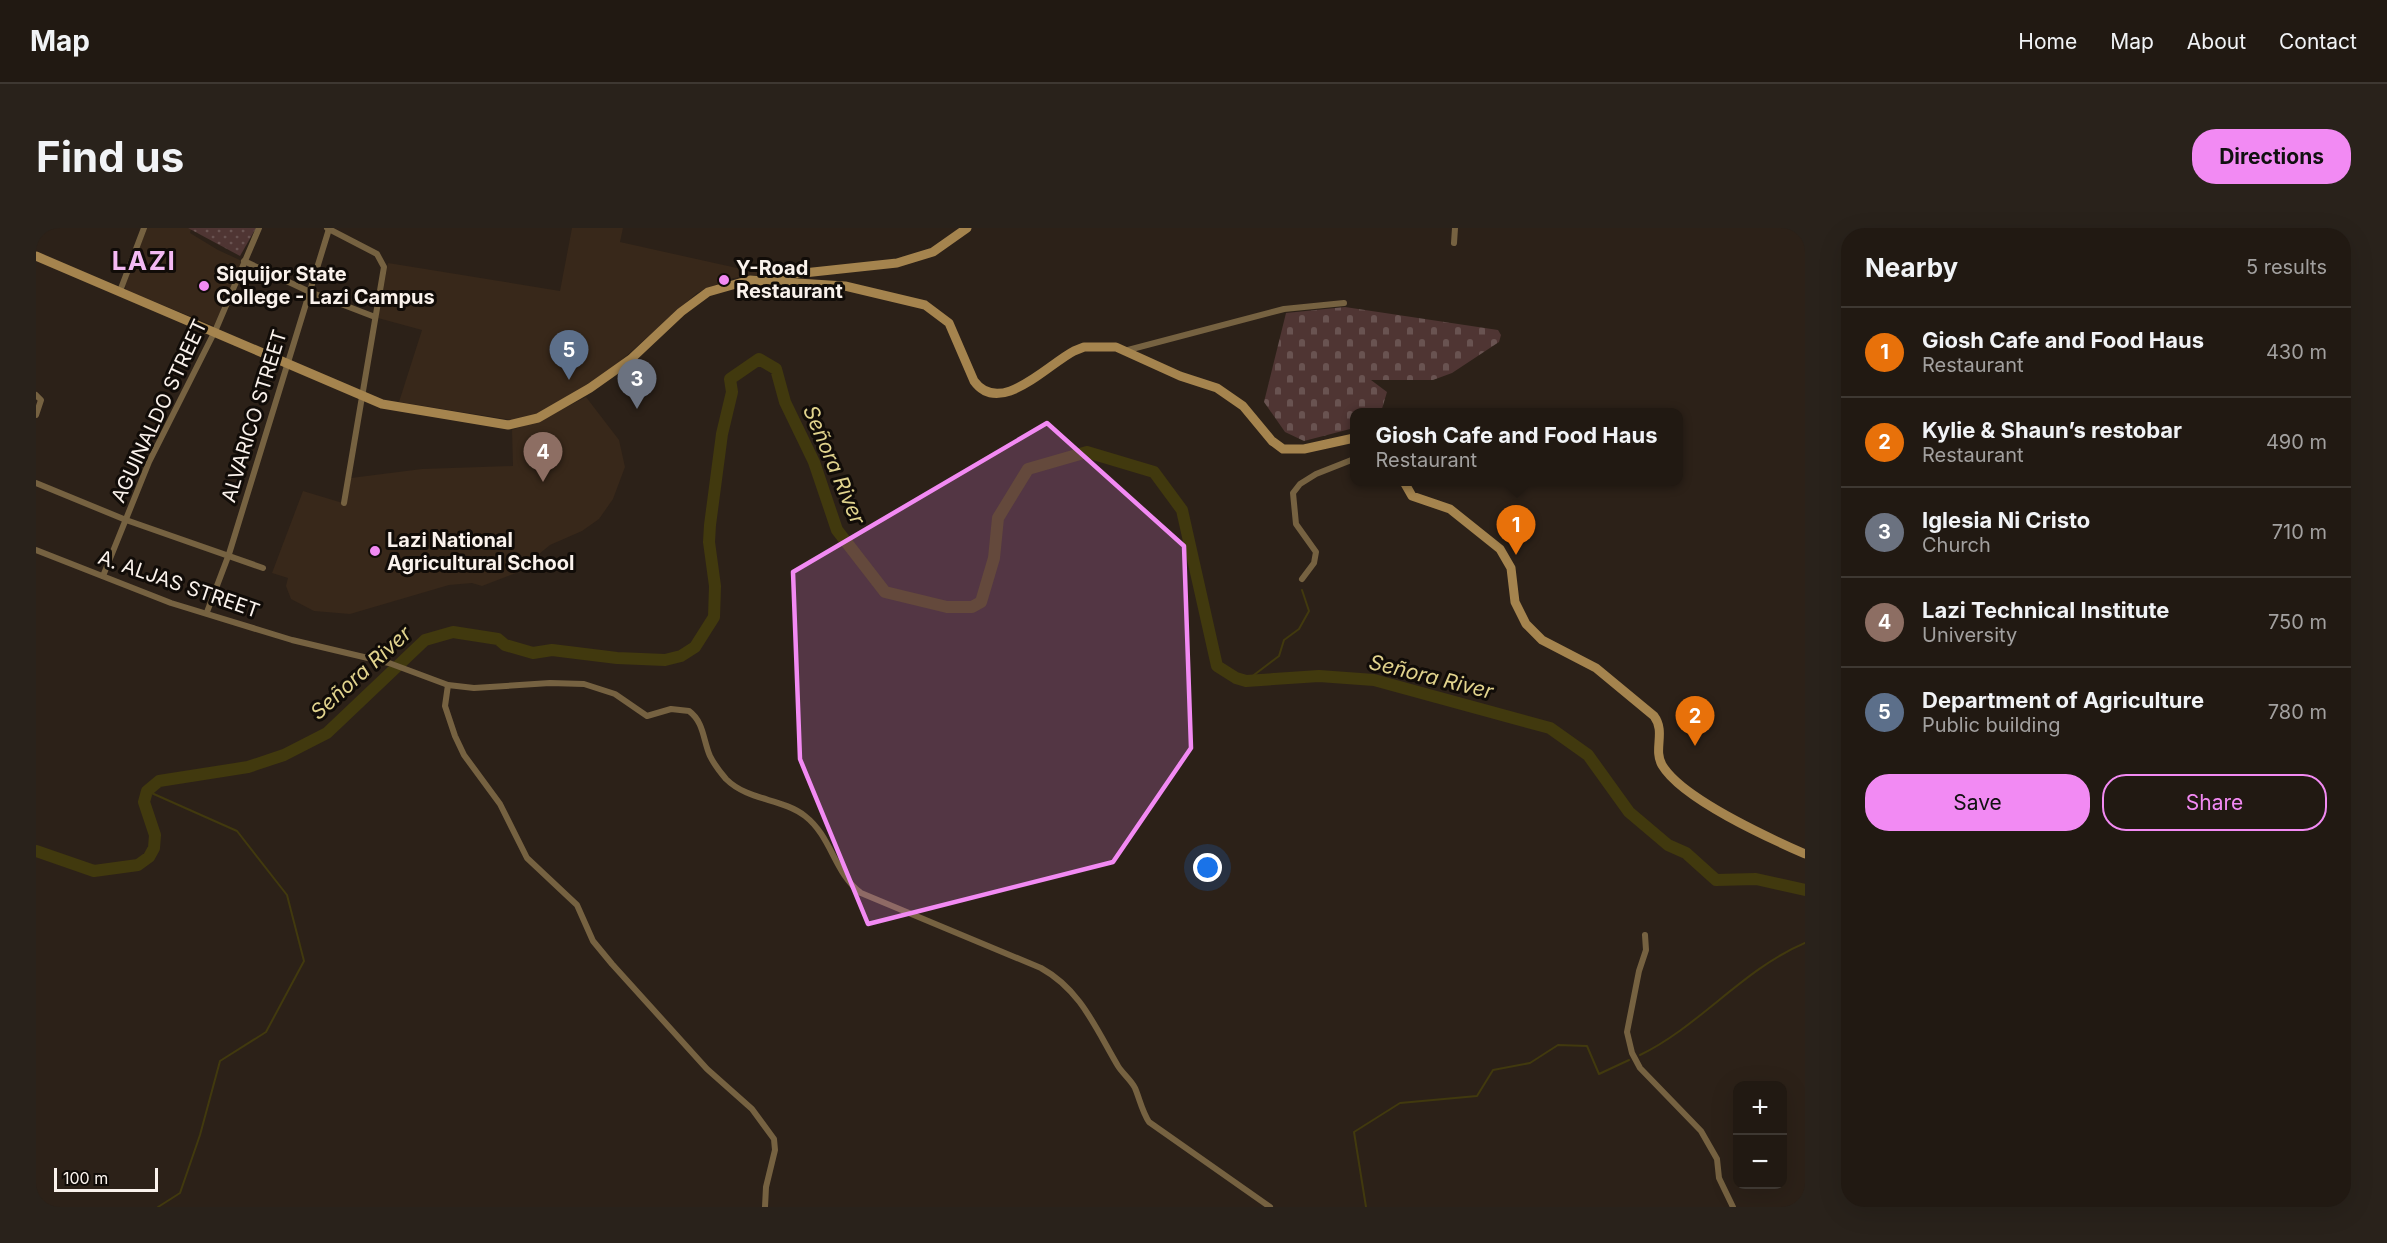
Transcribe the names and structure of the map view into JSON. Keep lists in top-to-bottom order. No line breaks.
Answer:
{"streets":{"street":["AGUINALDO STREET","ALVARICO STREET","A. ALJAS STREET"]},"crossings":[["AGUINALDO STREET","A. ALJAS STREET"],["ALVARICO STREET","A. ALJAS STREET"]],"districts":["LAZI"],"water":["Señora River"],"places":["Y-Road Restaurant","Siquijor State College - Lazi Campus","Lazi National Agricultural School"],"scale_bar":"100 m","page":{"header":"Map","nav":["Home","Map","About","Contact"],"buttons":["Directions",["Save","Share"]],"title":"Find us","heading":["Nearby","5 results"],"list":[{"mark":"1","name":"Giosh Cafe and Food Haus","note":"Restaurant","value":"430 m"},{"mark":"2","name":"Kylie & Shaun’s restobar","note":"Restaurant","value":"490 m"},{"mark":"3","name":"Iglesia Ni Cristo","note":"Church","value":"710 m"},{"mark":"4","name":"Lazi Technical Institute","note":"University","value":"750 m"},{"mark":"5","name":"Department of Agriculture","note":"Public building","value":"780 m"}],"pins":["5","3","4","1","2"],"popup":["Giosh Cafe and Food Haus","Restaurant"],"map_buttons":["+","−"],"scale":"100 m"}}
